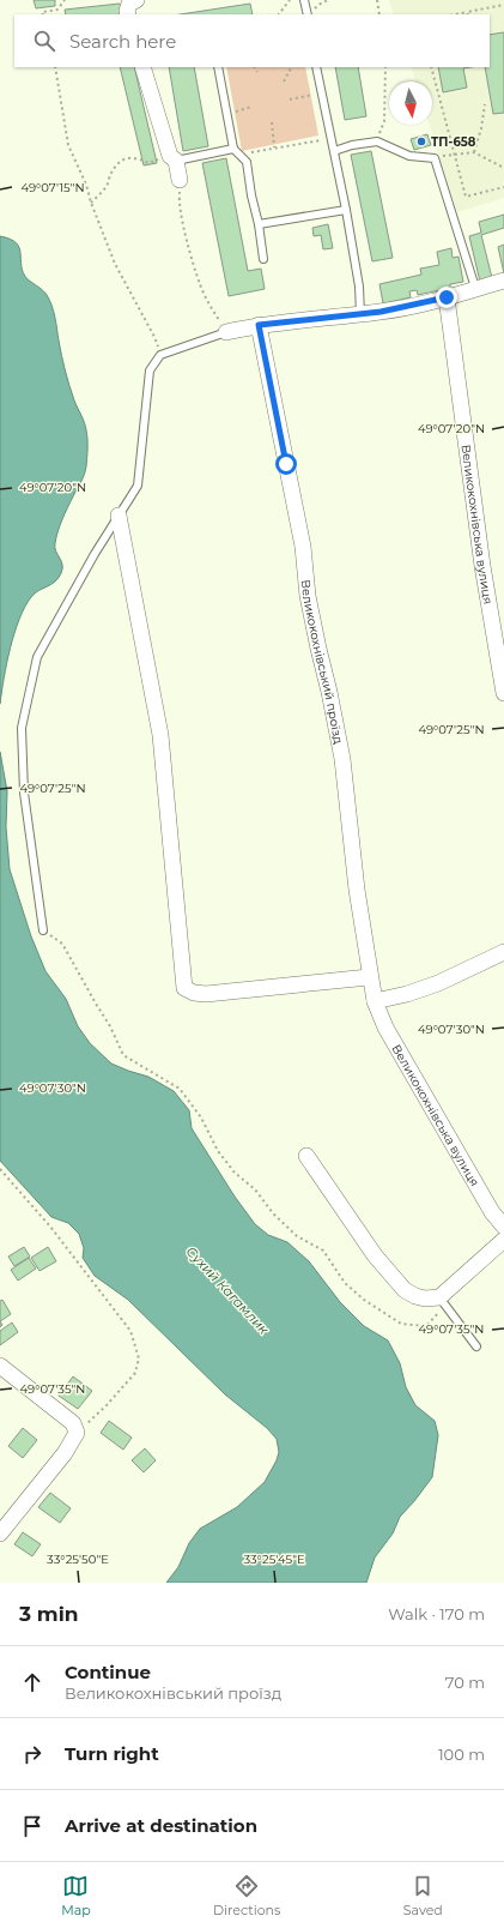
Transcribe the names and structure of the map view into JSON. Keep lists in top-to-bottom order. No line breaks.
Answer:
{"streets":{"street":["Великокохнівська вулиця","Великокохнівський проїзд"]},"crossings":[["Великокохнівська вулиця","Великокохнівський проїзд"]],"water":["Сухий Кагамлик"],"places":["ТП-658"],"north":"bottom","page":{"search":"Search here","heading":["3 min","Walk · 170 m"],"list":[["Continue","Великокохнівський проїзд","70 m"],["Turn right","100 m"],"Arrive at destination"],"nav":["Map","Directions","Saved"]},"coordinates":["49°07'15\"N","49°07'20\"N","49°07'25\"N","49°07'30\"N","49°07'35\"N","33°25'50\"E","33°25'45\"E"]}
